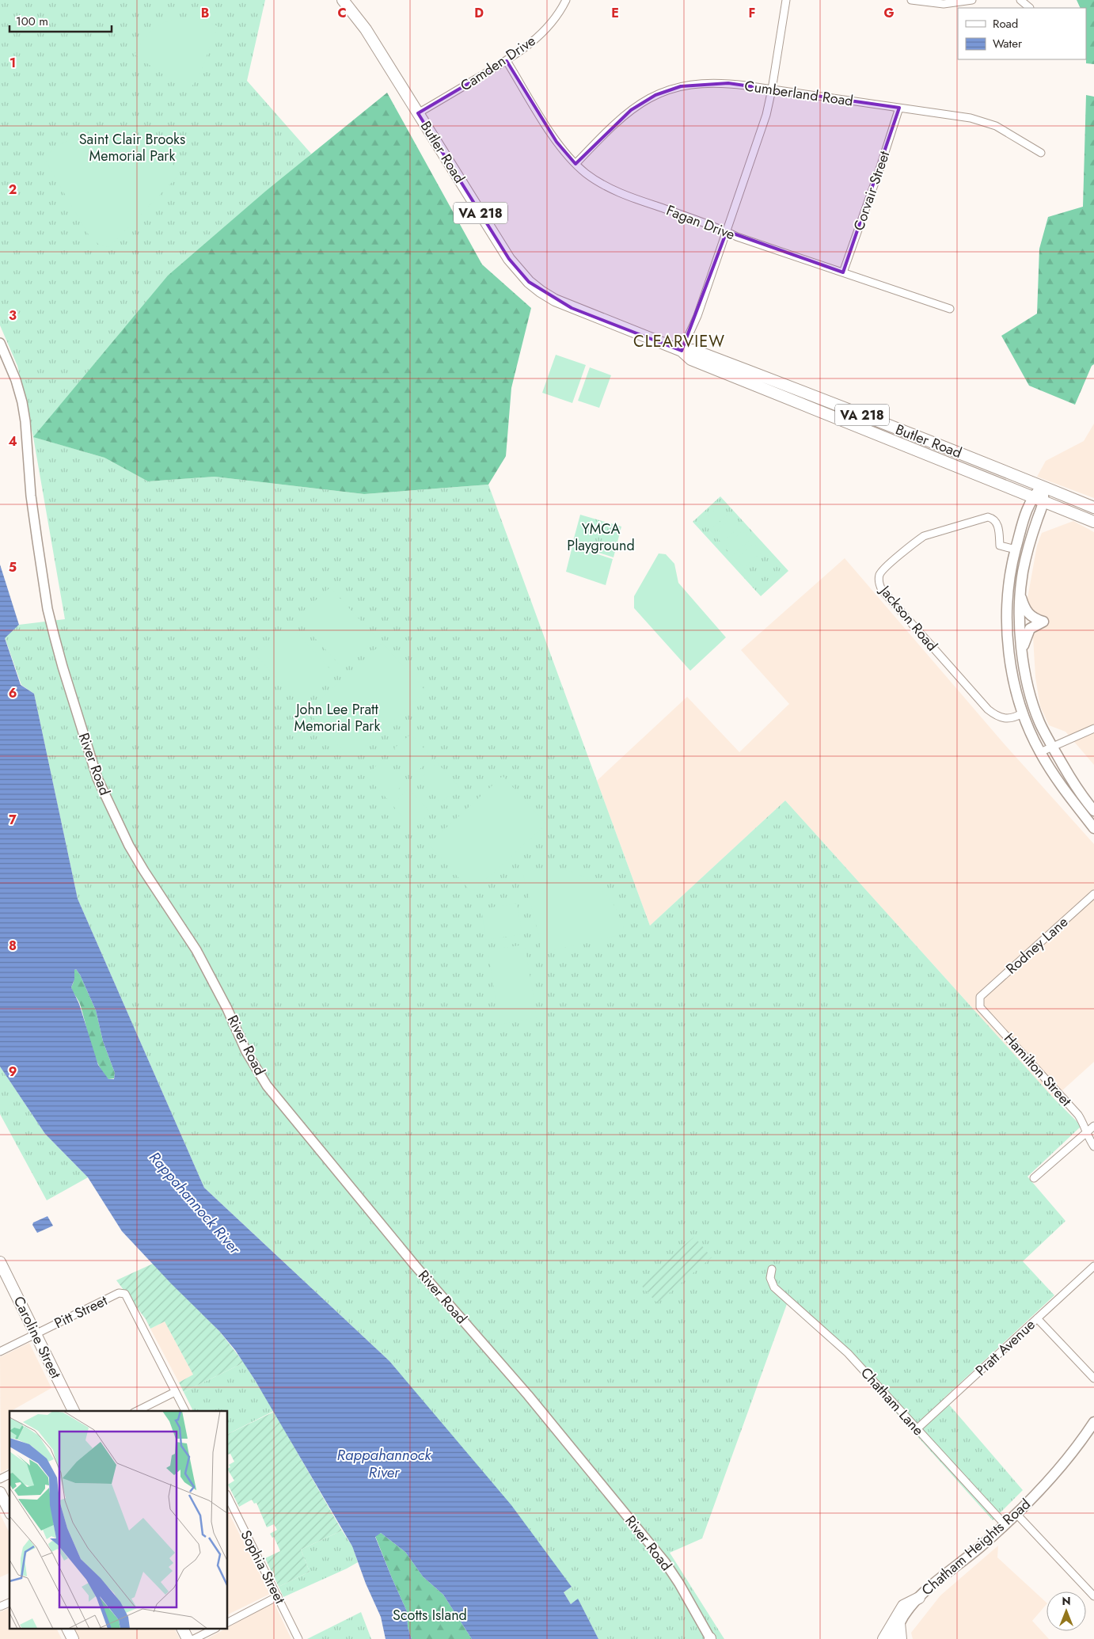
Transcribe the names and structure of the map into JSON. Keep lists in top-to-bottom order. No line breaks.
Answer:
{"streets":{"main road":["Butler Road","VA 218","Caroline Street","Chatham Heights Road"],"street":["Camden Drive","Cumberland Road","Corvair Street","Fagan Drive","Jackson Road","River Road","Rodney Lane","Hamilton Street","Pitt Street","Pratt Avenue","Chatham Lane","Sophia Street"]},"crossings":[["Camden Drive","Butler Road"],["Camden Drive","Fagan Drive"],["Cumberland Road","Corvair Street"],["Cumberland Road","Fagan Drive"],["Butler Road","VA 218"],["Corvair Street","Fagan Drive"],["Rodney Lane","Hamilton Street"],["Pitt Street","Caroline Street"],["Pratt Avenue","Chatham Lane"],["Chatham Lane","Chatham Heights Road"]],"districts":["CLEARVIEW"],"water":["Rappahannock River"],"parks":["Saint Clair Brooks Memorial Park","YMCA Playground","John Lee Pratt Memorial Park","Scotts Island"],"legend":["Road","Water"],"scale_bar":"100 m","north":"top","grid":{"columns":["B","C","D","E","F","G"],"rows":["1","2","3","4","5","6","7","8","9"]}}
